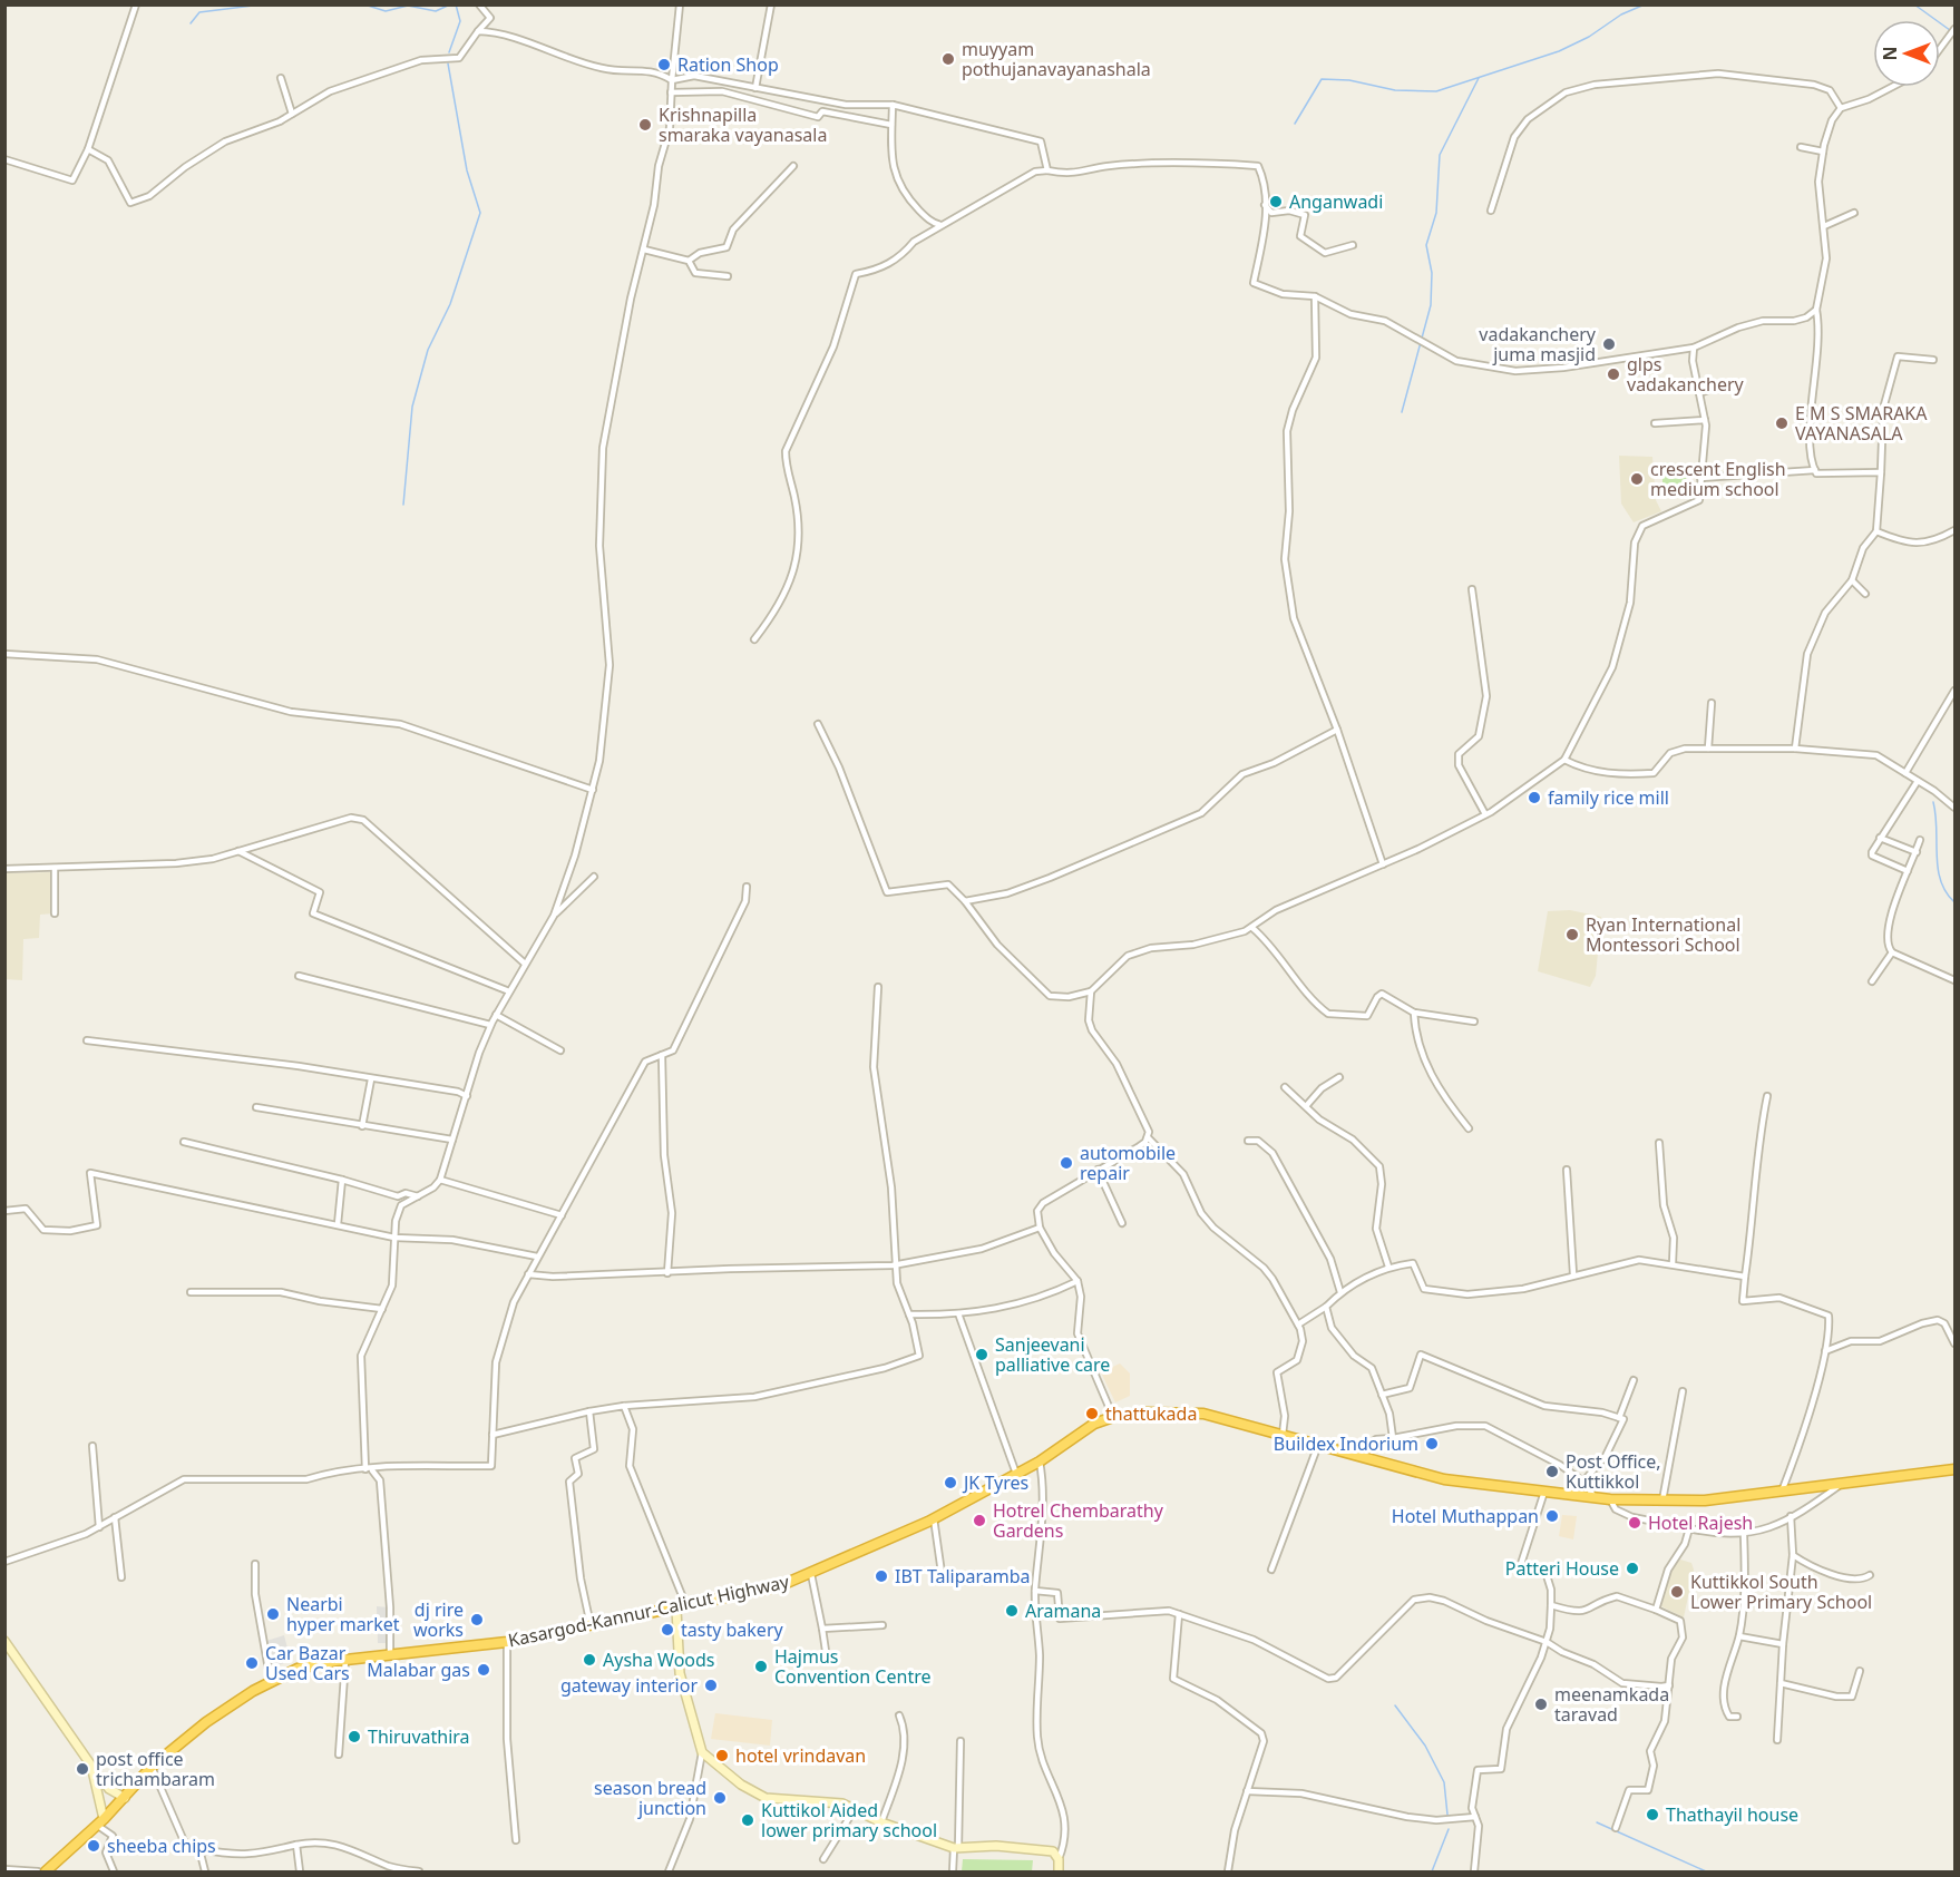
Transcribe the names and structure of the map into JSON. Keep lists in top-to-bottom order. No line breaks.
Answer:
{"streets":{"highway":["Kasargod-Kannur-Calicut Highway"]},"places":["muyyam pothujanavayanashala","Ration Shop","Krishnapilla smaraka vayanasala","Anganwadi","vadakanchery juma masjid","glps vadakanchery","E M S SMARAKA VAYANASALA","crescent English medium school","family rice mill","Ryan International Montessori School","automobile repair","Sanjeevani palliative care","thattukada","Buildex Indorium","Post Office, Kuttikkol","JK Tyres","Hotel Muthappan","Hotrel Chembarathy Gardens","Hotel Rajesh","Patteri House","IBT Taliparamba","Kuttikkol South Lower Primary School","Aramana","Nearbi hyper market","dj rire works","tasty bakery","Aysha Woods","Car Bazar Used Cars","Hajmus Convention Centre","Malabar gas","gateway interior","meenamkada taravad","Thiruvathira","hotel vrindavan","post office trichambaram","season bread junction","Thathayil house","Kuttikol Aided lower primary school","sheeba chips"],"north":"left"}
